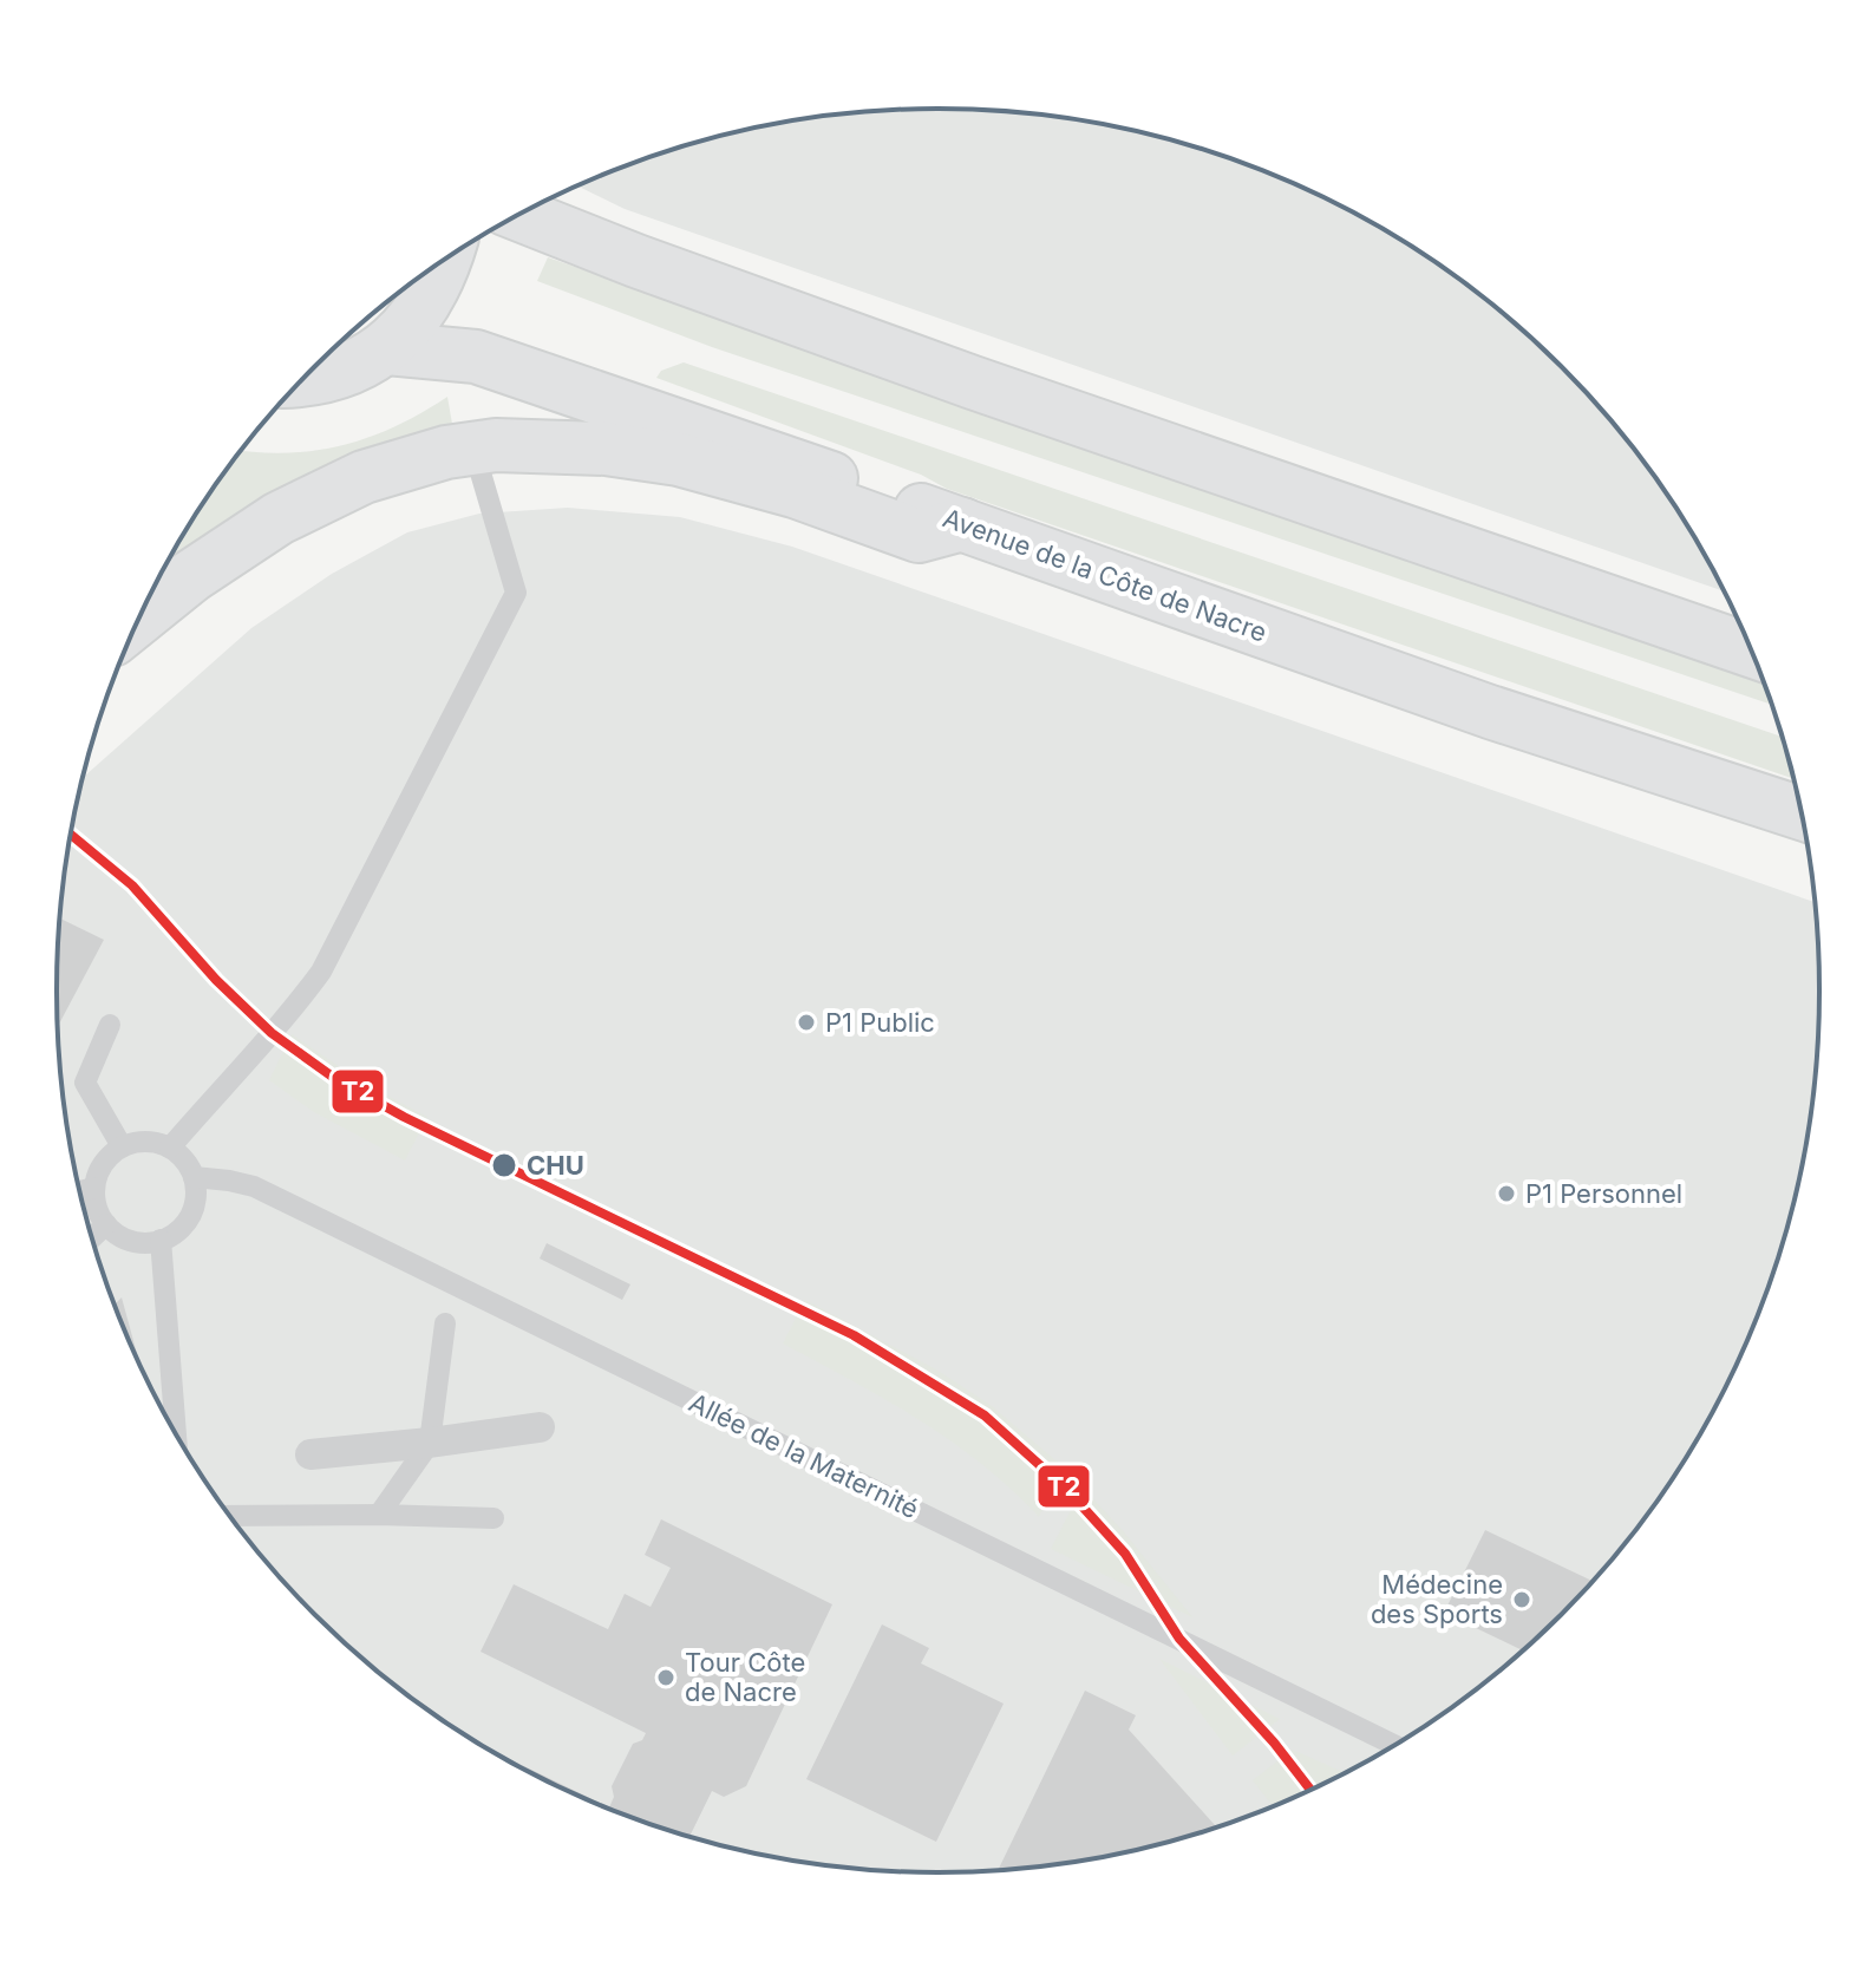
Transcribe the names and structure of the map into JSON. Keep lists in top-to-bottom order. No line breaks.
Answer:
{"streets":{"main road":["Avenue de la Côte de Nacre"],"lane":["Allée de la Maternité"]},"places":["P1 Public","CHU","P1 Personnel","Médecine des Sports","Tour Côte de Nacre"],"lines":["transit line T2"]}
